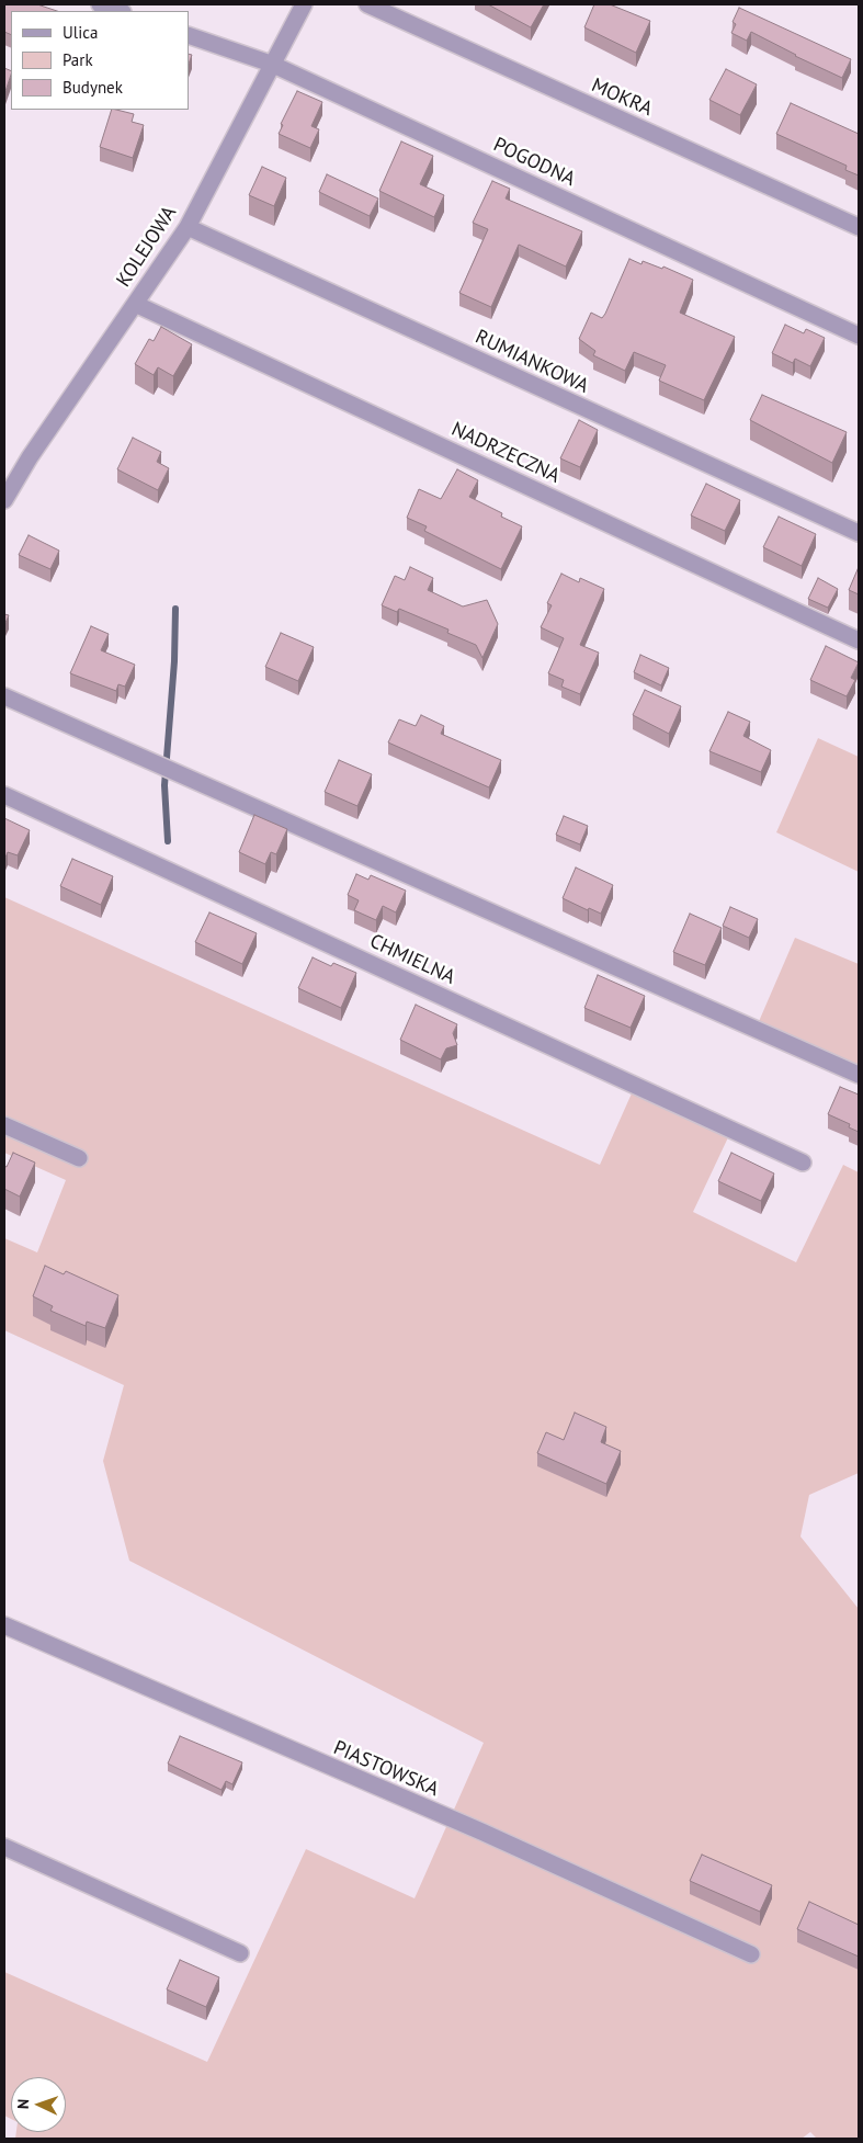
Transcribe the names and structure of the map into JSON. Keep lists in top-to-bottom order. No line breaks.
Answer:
{"streets":{"street":["MOKRA","POGODNA","KOLEJOWA","RUMIANKOWA","NADRZECZNA","CHMIELNA","PIASTOWSKA"]},"crossings":[["POGODNA","KOLEJOWA"],["KOLEJOWA","RUMIANKOWA"],["KOLEJOWA","NADRZECZNA"]],"legend":["Ulica","Park","Budynek"],"north":"left"}
